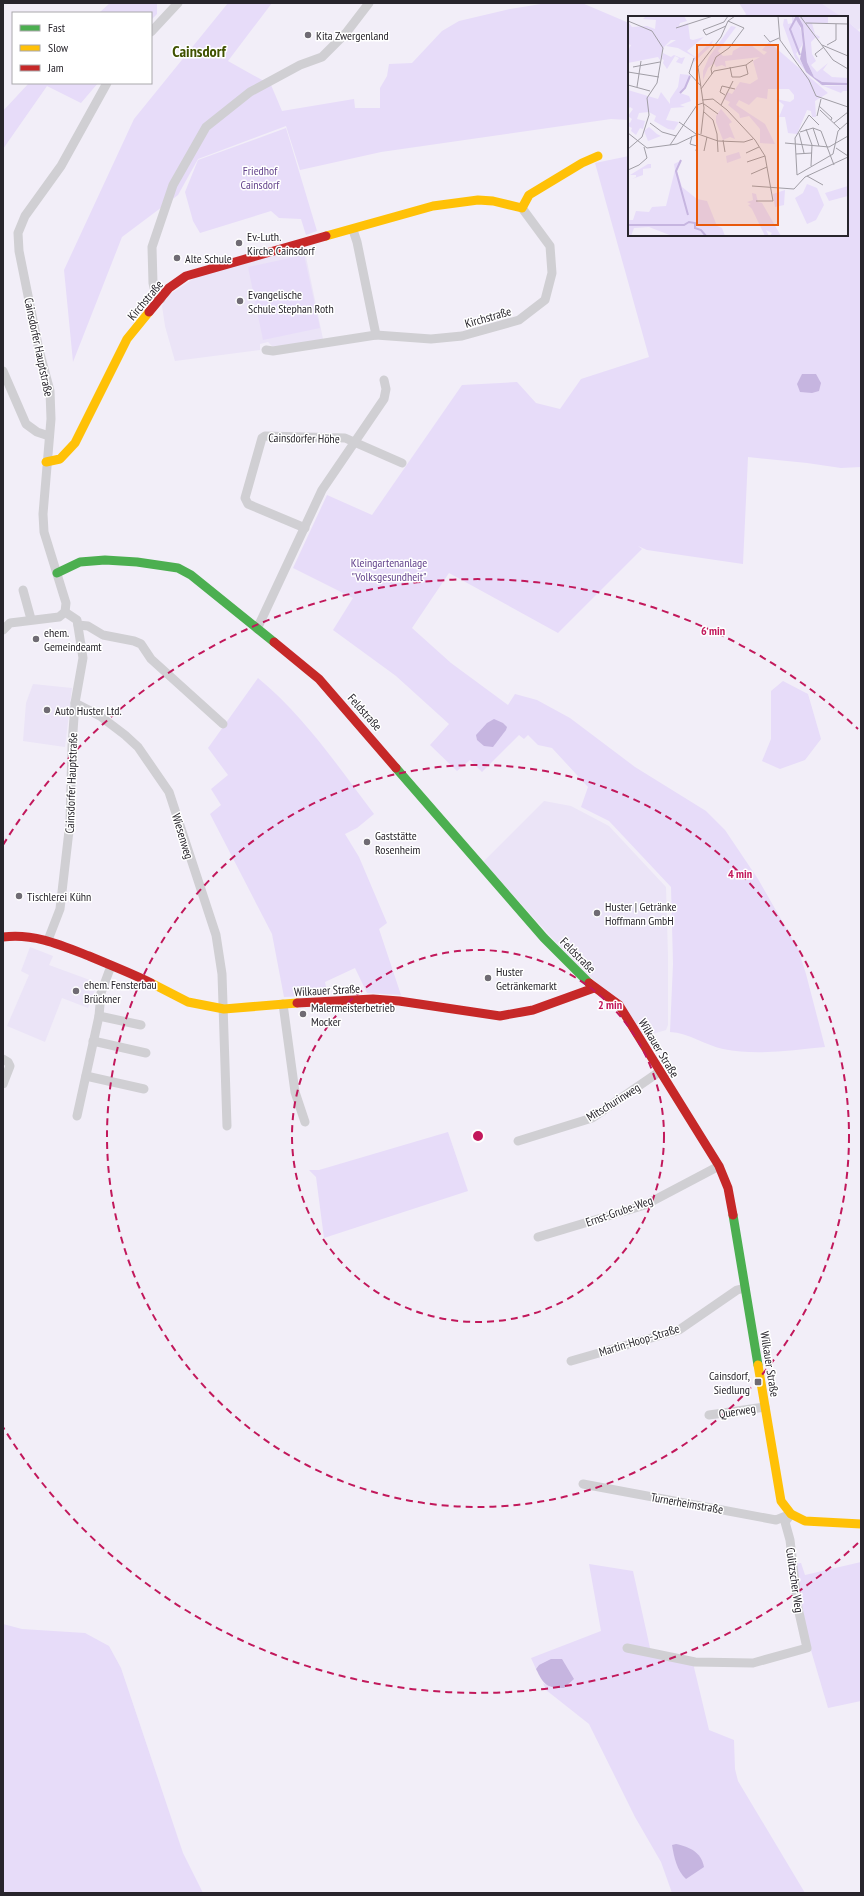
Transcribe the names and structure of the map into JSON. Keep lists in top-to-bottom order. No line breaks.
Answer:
{"streets":{"street":["Kirchstraße","Cainsdorfer Hauptstraße","Cainsdorfer Höhe","Feldstraße","Wiesenweg","Wilkauer Straße","Mitschurinweg","Ernst-Grube-Weg","Martin-Hoop-Straße","Querweg","Turnerheimstraße","Culitzscher Weg"]},"crossings":[["Kirchstraße","Cainsdorfer Hauptstraße"],["Cainsdorfer Hauptstraße","Feldstraße"],["Cainsdorfer Hauptstraße","Wiesenweg"],["Cainsdorfer Hauptstraße","Wilkauer Straße"],["Cainsdorfer Höhe","Feldstraße"],["Feldstraße","Wilkauer Straße"],["Wiesenweg","Wilkauer Straße"],["Wilkauer Straße","Mitschurinweg"],["Wilkauer Straße","Ernst-Grube-Weg"],["Wilkauer Straße","Martin-Hoop-Straße"],["Wilkauer Straße","Querweg"],["Wilkauer Straße","Turnerheimstraße"],["Wilkauer Straße","Culitzscher Weg"],["Turnerheimstraße","Culitzscher Weg"]],"districts":["Cainsdorf"],"parks":["Friedhof Cainsdorf","Kleingartenanlage \"Volksgesundheit\""],"places":{"other":["Kita Zwergenland","Ev.-Luth. Kirche Cainsdorf","Alte Schule","Evangelische Schule Stephan Roth","ehem. Gemeindeamt","Auto Huster Ltd.","Gaststätte Rosenheim","Tischlerei Kühn","Huster | Getränke Hoffmann GmbH","Huster Getränkemarkt","ehem. Fensterbau Brückner","Malermeisterbetrieb Mocker"],"transit":["Cainsdorf, Siedlung"]},"legend":["Fast","Slow","Jam"],"rings":["6 min","4 min","2 min"]}
